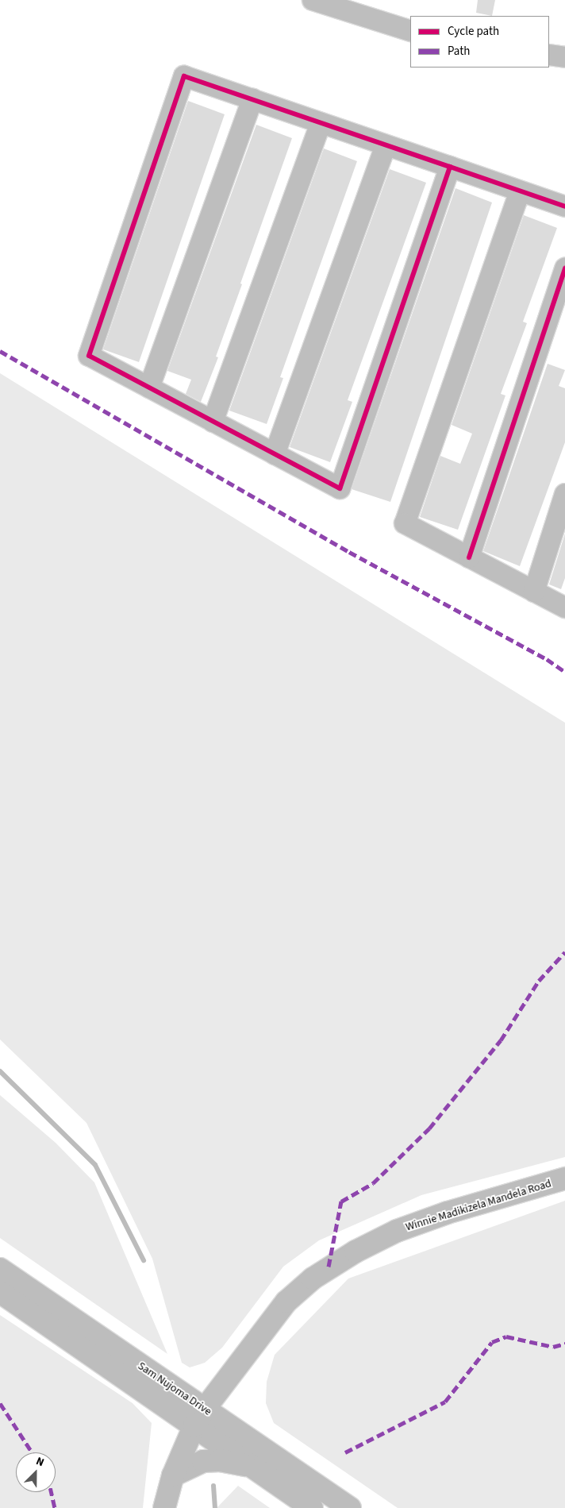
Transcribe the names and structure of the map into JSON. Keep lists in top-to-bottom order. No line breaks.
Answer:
{"streets":{"main road":["Winnie Madikizela Mandela Road","Sam Nujoma Drive"]},"crossings":[["Winnie Madikizela Mandela Road","Sam Nujoma Drive"]],"legend":["Cycle path","Path"],"north":"top right"}
